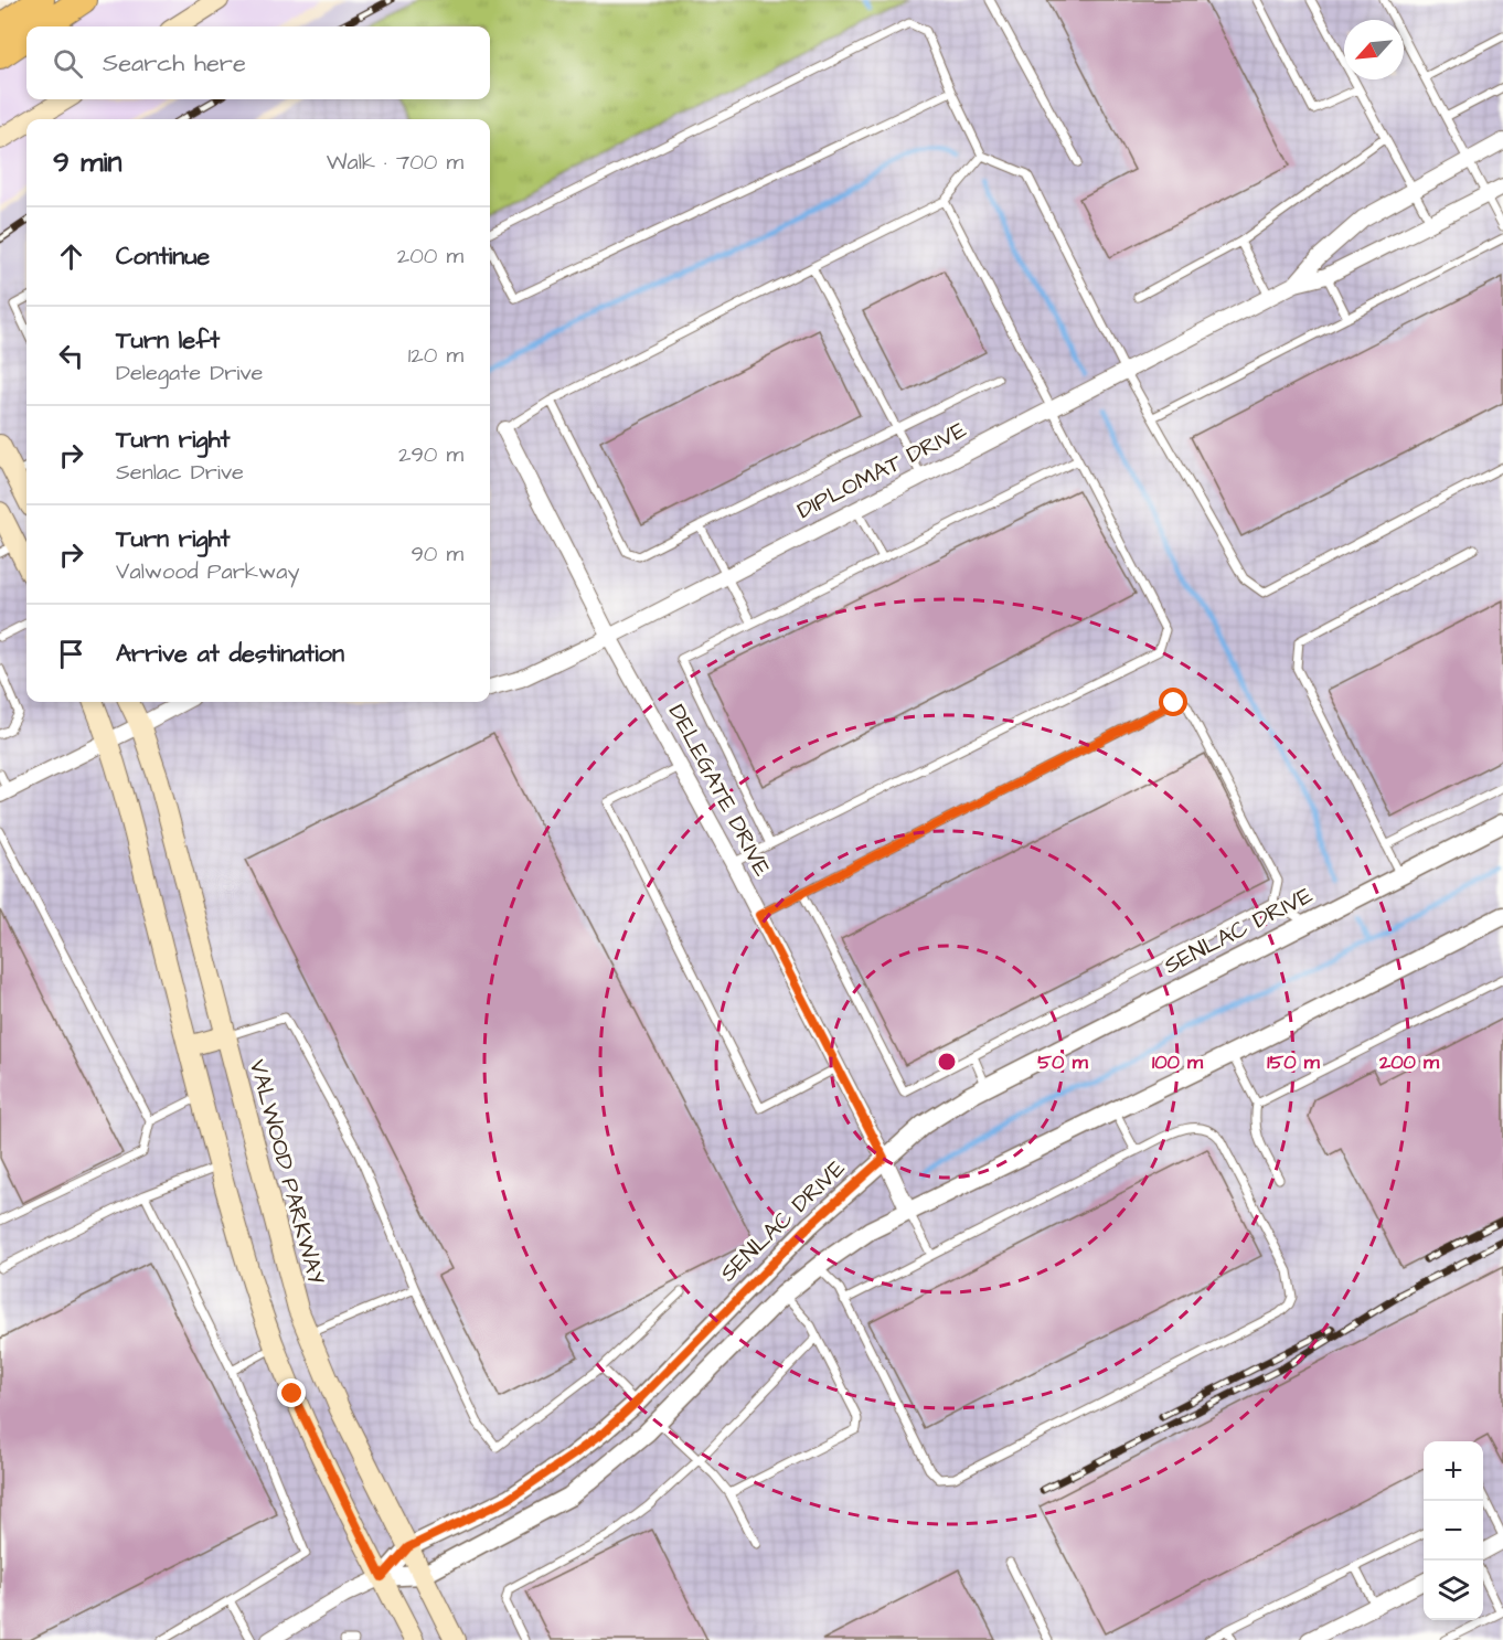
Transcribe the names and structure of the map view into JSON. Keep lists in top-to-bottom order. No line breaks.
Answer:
{"streets":{"main road":["VALWOOD PARKWAY"],"street":["DIPLOMAT DRIVE","DELEGATE DRIVE","SENLAC DRIVE"]},"crossings":[["DIPLOMAT DRIVE","DELEGATE DRIVE"],["DELEGATE DRIVE","SENLAC DRIVE"],["SENLAC DRIVE","VALWOOD PARKWAY"]],"north":"bottom left","page":{"search":"Search here","heading":["9 min","Walk · 700 m"],"list":[["Continue","200 m"],["Turn left","Delegate Drive","120 m"],["Turn right","Senlac Drive","290 m"],["Turn right","Valwood Parkway","90 m"],"Arrive at destination"],"map_buttons":["+","−"]},"rings":["50 m","100 m","150 m","200 m"]}
